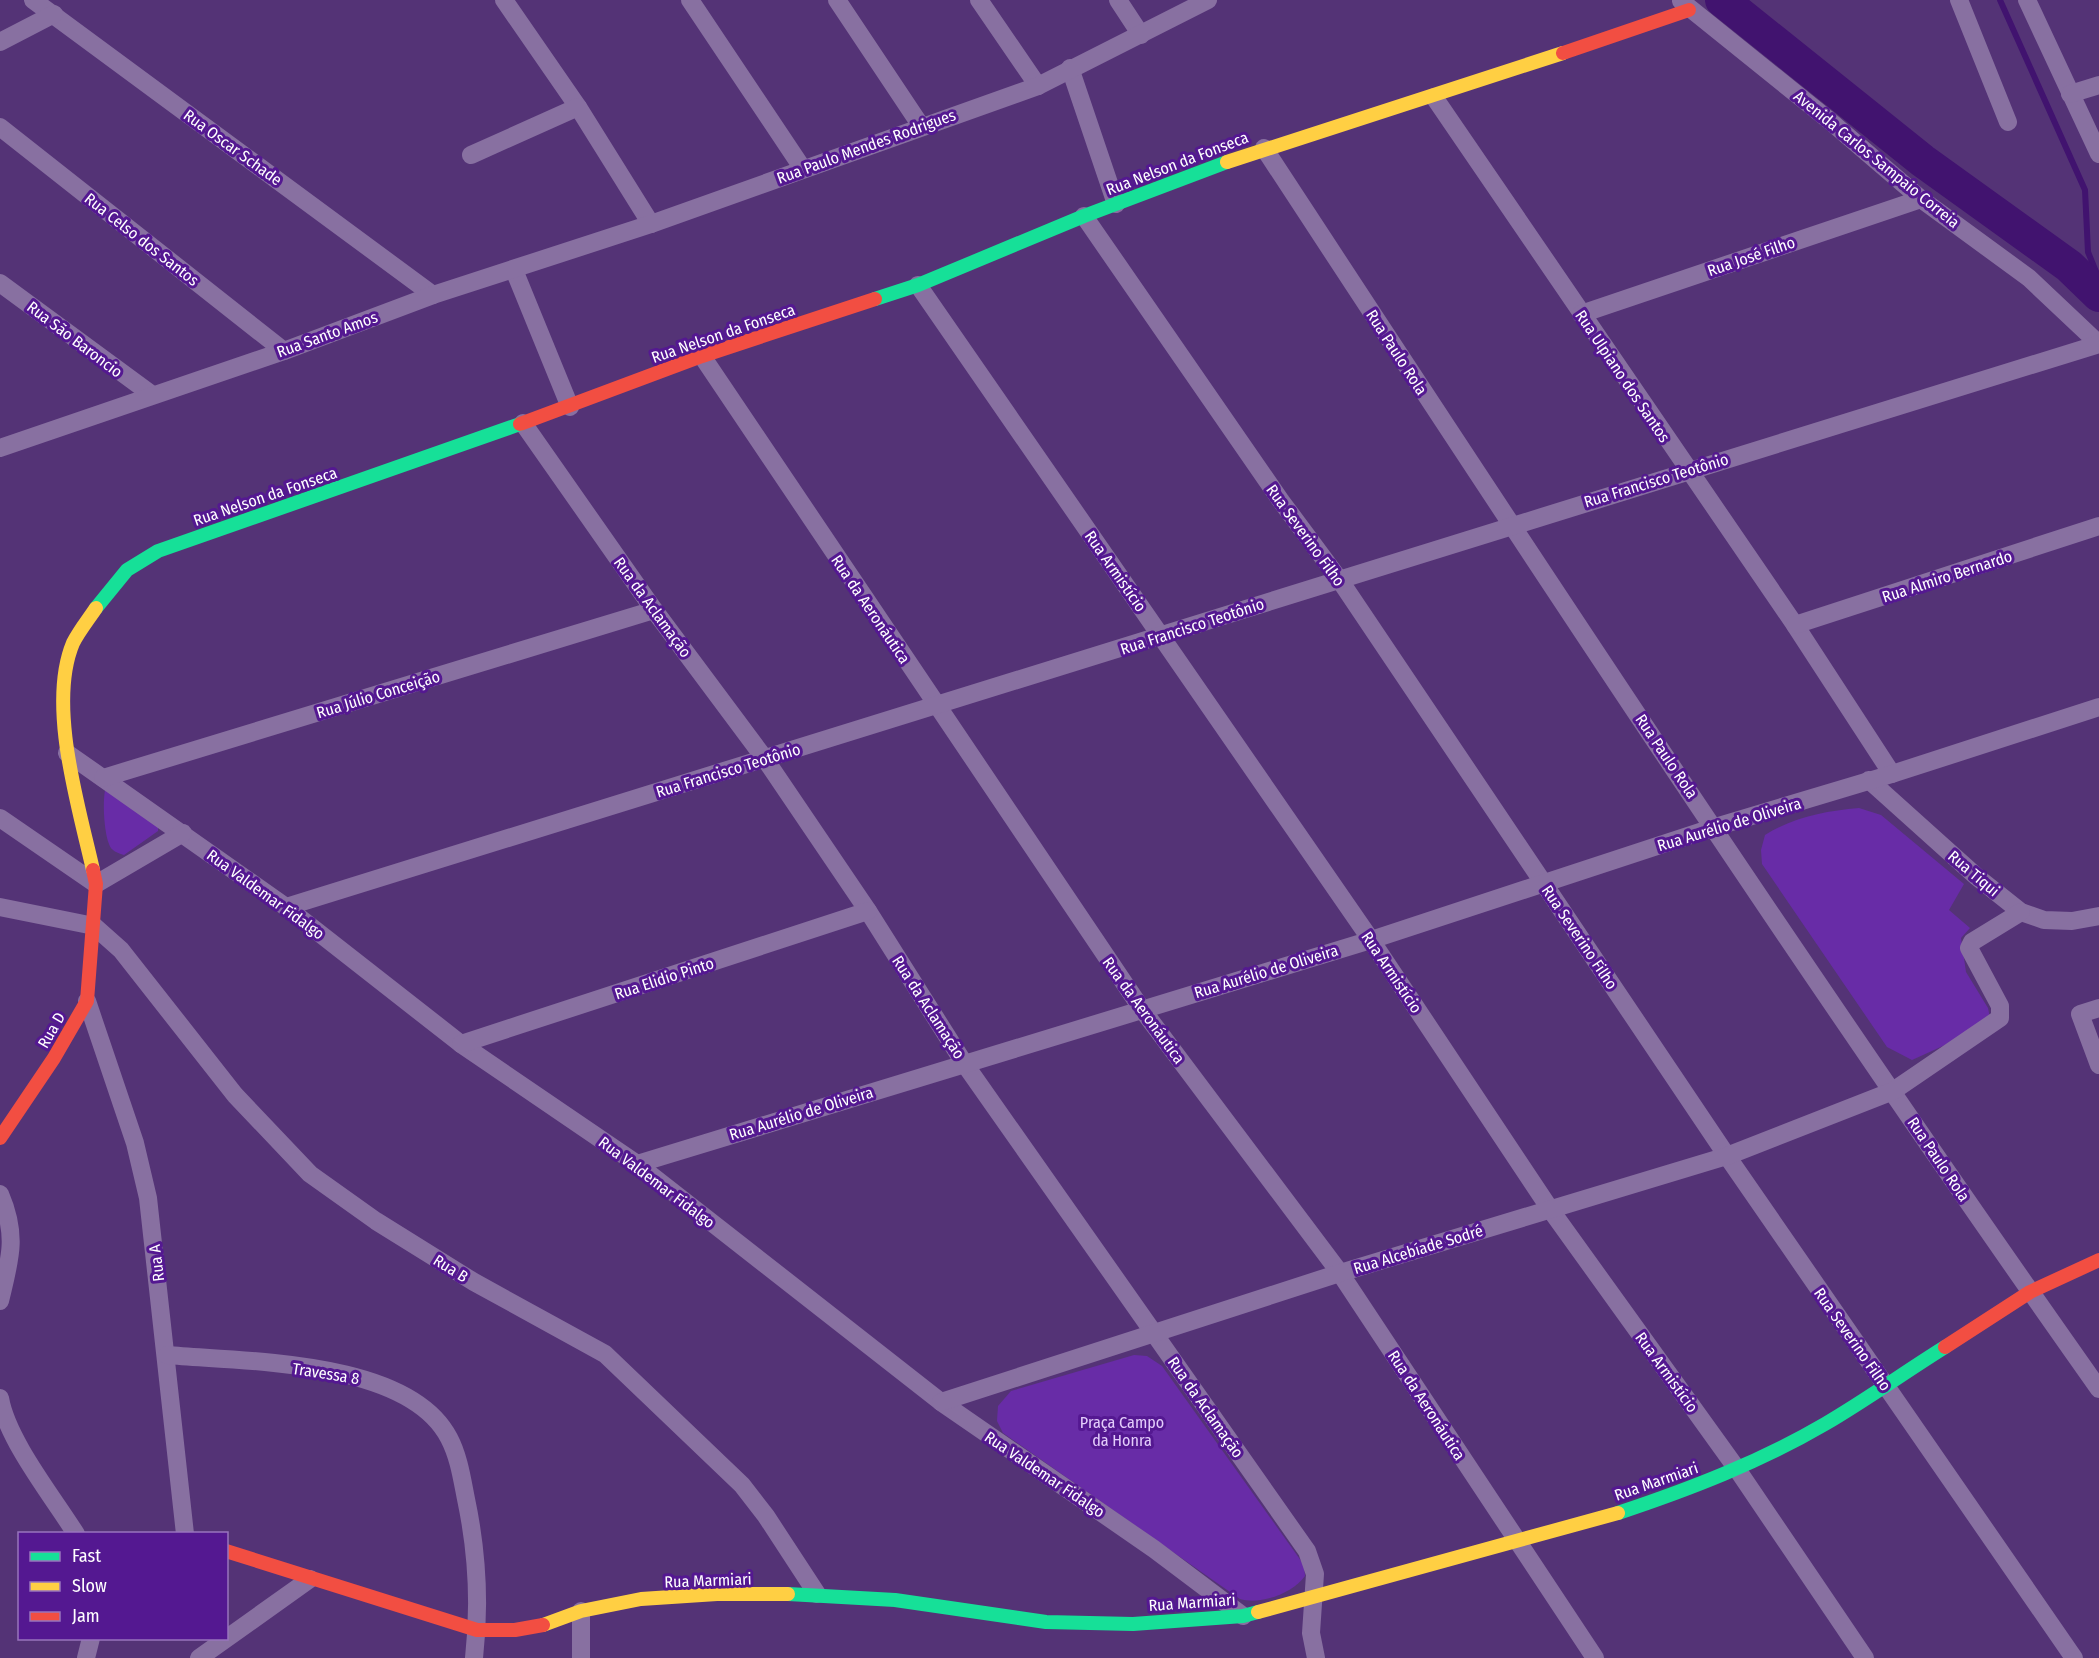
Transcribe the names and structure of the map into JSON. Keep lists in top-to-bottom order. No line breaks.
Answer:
{"streets":{"street":["Rua Paulo Mendes Rodrigues","Rua Oscar Schade","Avenida Carlos Sampaio Correia","Rua Nelson da Fonseca","Rua Celso dos Santos","Rua José Filho","Rua Santo Amos","Rua São Baroncio","Rua Paulo Rola","Rua Ulpiano dos Santos","Rua Francisco Teotônio","Rua Severino Filho","Rua Armistício","Rua Almiro Bernardo","Rua da Aclamação","Rua da Aeronáutica","Rua Júlio Conceição","Rua Aurélio de Oliveira","Rua Tiqui","Rua Valdemar Fidalgo","Rua Elidio Pinto","Rua D","Rua Alcebíade Sodré","Rua A","Rua B","Travessa 8","Rua Marmiari"]},"crossings":[["Rua Paulo Mendes Rodrigues","Rua Santo Amos"],["Rua Oscar Schade","Rua Santo Amos"],["Avenida Carlos Sampaio Correia","Rua Nelson da Fonseca"],["Avenida Carlos Sampaio Correia","Rua José Filho"],["Avenida Carlos Sampaio Correia","Rua Francisco Teotônio"],["Rua Nelson da Fonseca","Rua Paulo Rola"],["Rua Nelson da Fonseca","Rua Ulpiano dos Santos"],["Rua Nelson da Fonseca","Rua Severino Filho"],["Rua Nelson da Fonseca","Rua Armistício"],["Rua Nelson da Fonseca","Rua da Aclamação"],["Rua Nelson da Fonseca","Rua da Aeronáutica"],["Rua Nelson da Fonseca","Rua Valdemar Fidalgo"],["Rua Nelson da Fonseca","Rua D"],["Rua Nelson da Fonseca","Rua B"],["Rua Celso dos Santos","Rua Santo Amos"],["Rua José Filho","Rua Ulpiano dos Santos"],["Rua Santo Amos","Rua São Baroncio"],["Rua Paulo Rola","Rua Francisco Teotônio"],["Rua Paulo Rola","Rua Aurélio de Oliveira"],["Rua Paulo Rola","Rua Alcebíade Sodré"],["Rua Paulo Rola","Rua Marmiari"],["Rua Ulpiano dos Santos","Rua Francisco Teotônio"],["Rua Ulpiano dos Santos","Rua Almiro Bernardo"],["Rua Ulpiano dos Santos","Rua Aurélio de Oliveira"],["Rua Francisco Teotônio","Rua Severino Filho"],["Rua Francisco Teotônio","Rua Armistício"],["Rua Francisco Teotônio","Rua da Aclamação"],["Rua Francisco Teotônio","Rua da Aeronáutica"],["Rua Francisco Teotônio","Rua Valdemar Fidalgo"],["Rua Severino Filho","Rua Aurélio de Oliveira"],["Rua Severino Filho","Rua Alcebíade Sodré"],["Rua Severino Filho","Rua Marmiari"],["Rua Armistício","Rua Aurélio de Oliveira"],["Rua Armistício","Rua Alcebíade Sodré"],["Rua Armistício","Rua Marmiari"],["Rua da Aclamação","Rua Júlio Conceição"],["Rua da Aclamação","Rua Aurélio de Oliveira"],["Rua da Aclamação","Rua Elidio Pinto"],["Rua da Aclamação","Rua Alcebíade Sodré"],["Rua da Aclamação","Rua Marmiari"],["Rua da Aeronáutica","Rua Aurélio de Oliveira"],["Rua da Aeronáutica","Rua Alcebíade Sodré"],["Rua da Aeronáutica","Rua Marmiari"],["Rua Júlio Conceição","Rua Valdemar Fidalgo"],["Rua Aurélio de Oliveira","Rua Tiqui"],["Rua Aurélio de Oliveira","Rua Valdemar Fidalgo"],["Rua Tiqui","Rua Alcebíade Sodré"],["Rua Valdemar Fidalgo","Rua Elidio Pinto"],["Rua Valdemar Fidalgo","Rua Alcebíade Sodré"],["Rua Valdemar Fidalgo","Rua Marmiari"],["Rua D","Rua A"],["Rua D","Rua B"],["Rua A","Travessa 8"],["Rua B","Rua Marmiari"],["Travessa 8","Rua Marmiari"]],"parks":["Praça Campo da Honra"],"legend":["Fast","Slow","Jam"]}
